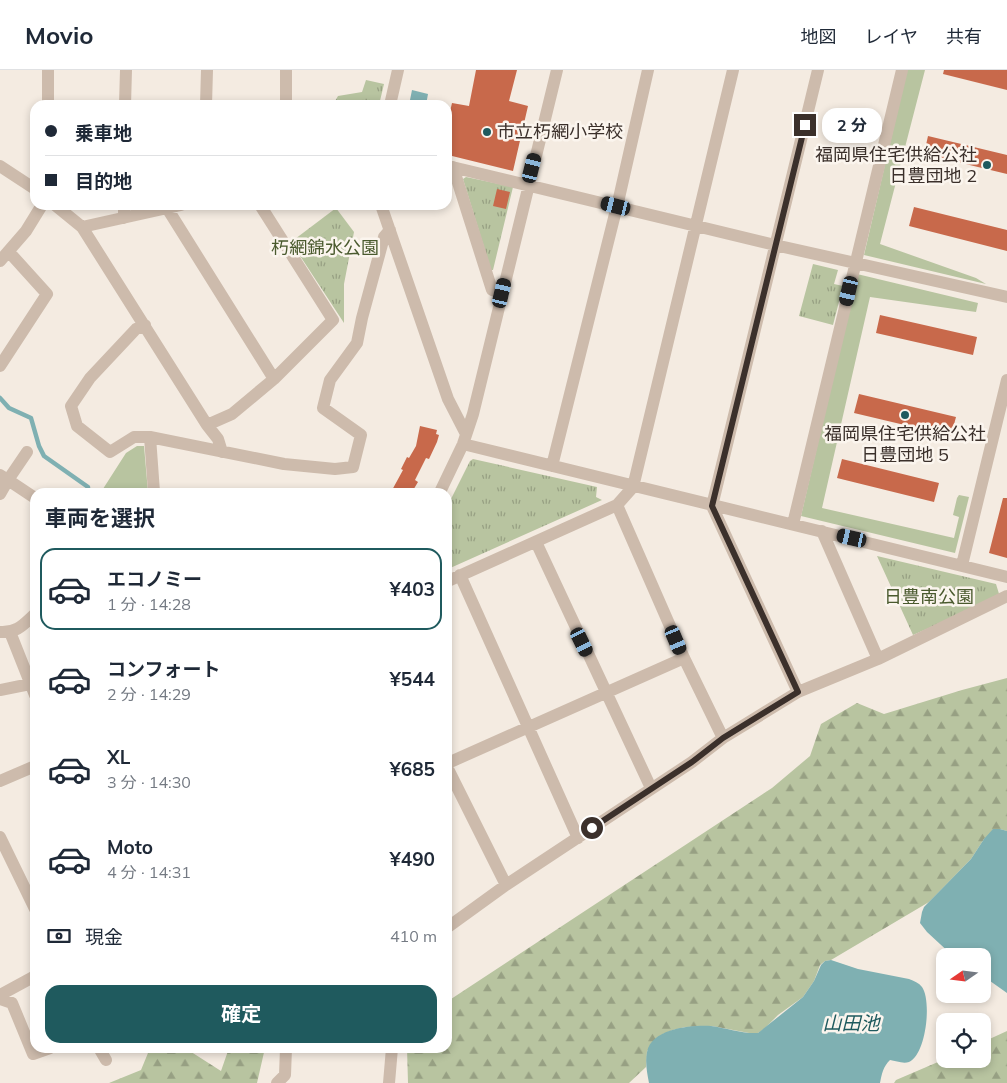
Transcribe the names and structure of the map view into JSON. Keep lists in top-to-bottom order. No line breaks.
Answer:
{"water":["山田池"],"parks":["朽網錦水公園","日豊南公園"],"places":["市立朽網小学校","福岡県住宅供給公社 日豊団地 2","福岡県住宅供給公社 日豊団地 5"],"north":"left","page":{"header":"Movio","nav":["地図","レイヤ","共有"],"banner":["乗車地","目的地"],"bubble":"2 分","heading":"車両を選択","list":[{"name":"エコノミー","note":"1 分 · 14:28","value":"¥403"},{"name":"コンフォート","note":"2 分 · 14:29","value":"¥544"},{"name":"XL","note":"3 分 · 14:30","value":"¥685"},{"name":"Moto","note":"4 分 · 14:31","value":"¥490"}],"pay":["現金","410 m"],"buttons":"確定"}}
